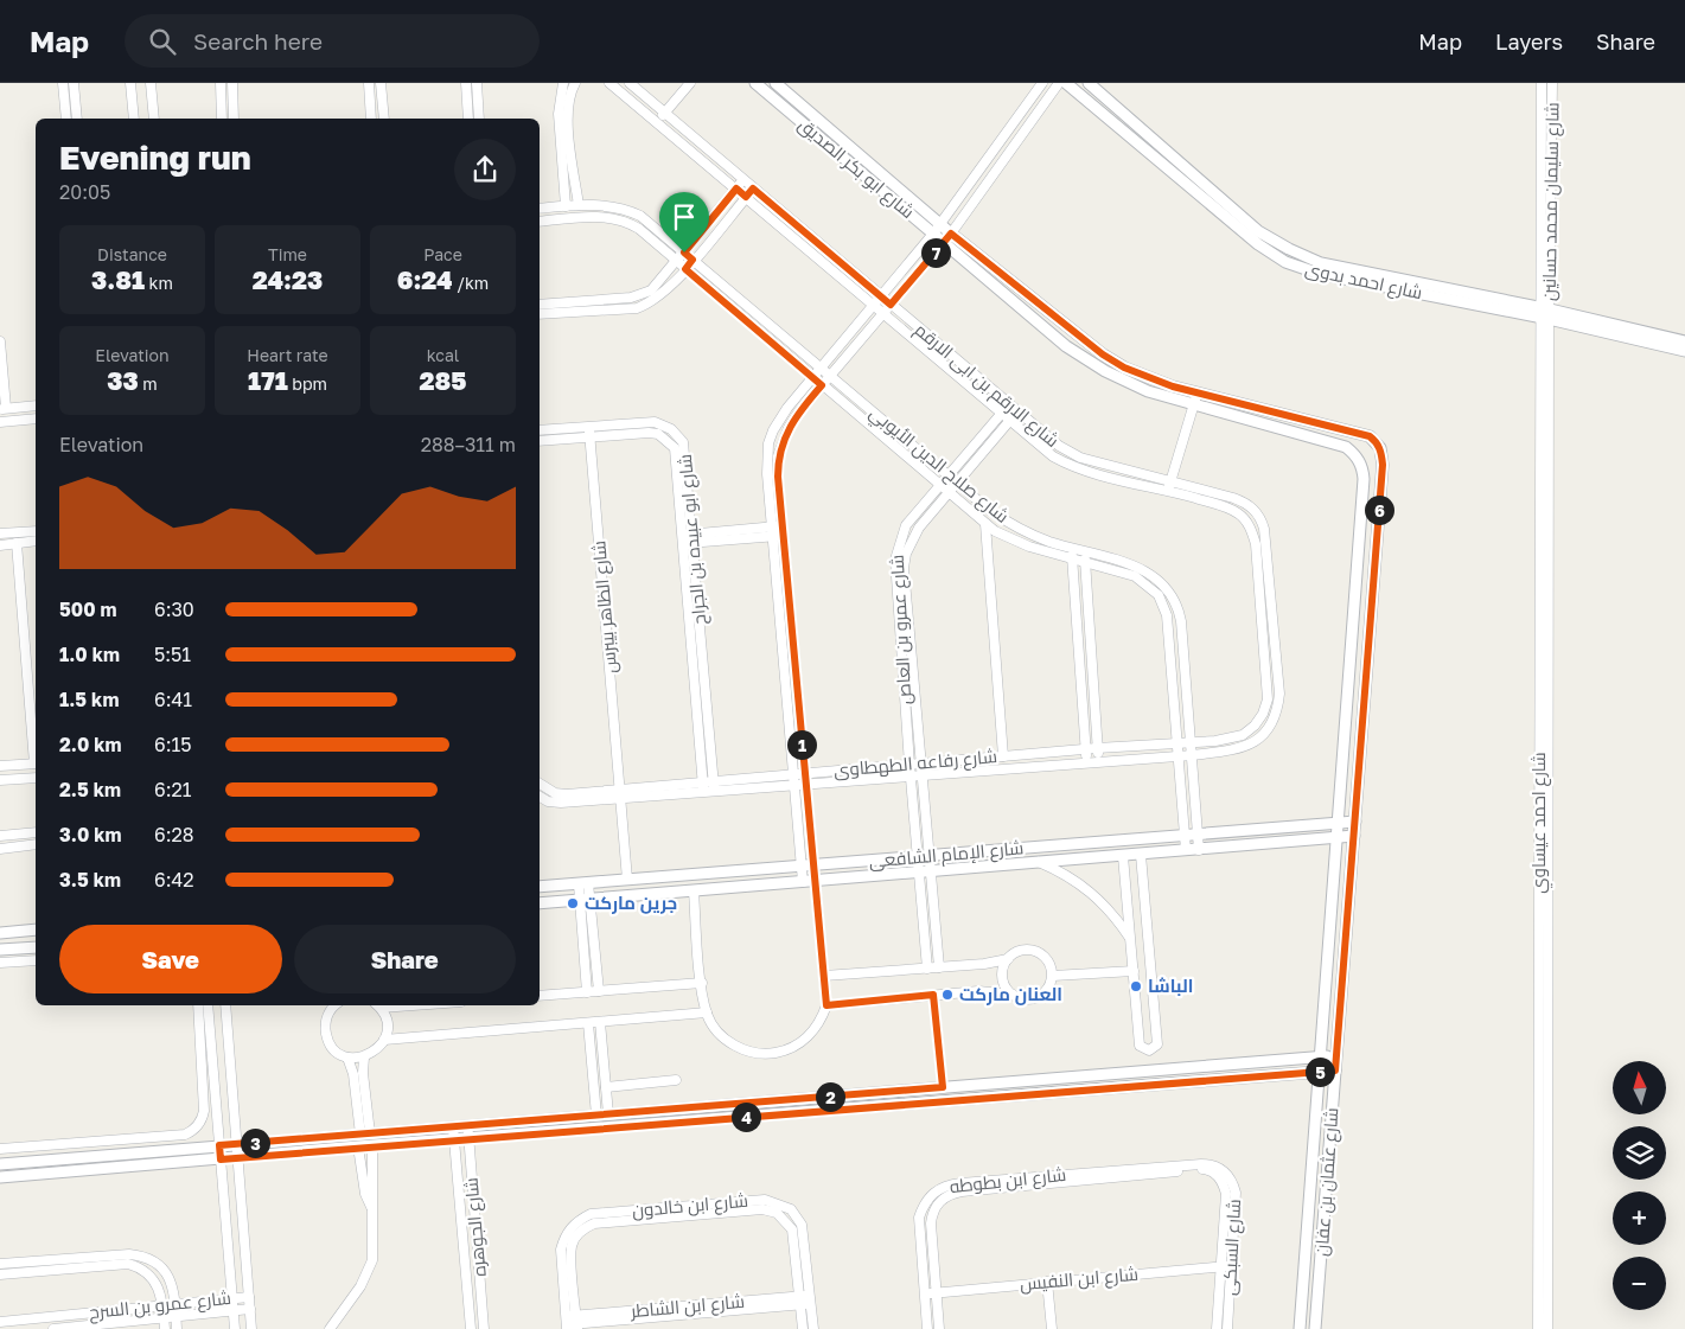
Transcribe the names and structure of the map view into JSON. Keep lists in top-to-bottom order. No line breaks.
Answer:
{"streets":{"street":["شارع ابو بكر الصديق","شارع سليمان محمد حسانين","شارع احمد بدوى","شارع الارقم بن ابى الارقم","شارع صلاح الدين الأيوبي","شارع ابو عبيده بن الجراح","شارع الظاهر بيبرس","شارع عمرو بن العاص","شارع رفاعه الطهطاوى","شارع احمد عيساوي","شارع الإمام الشافعى","شارع ابن بطوطه","شارع عثمان بن عفان","شارع ابن خالدون","شارع الجوهره","شارع السبكى","شارع ابن النفيس","شارع عمرو بن السرح","شارع ابن الشاطر"]},"crossings":[["شارع ابو بكر الصديق","شارع عثمان بن عفان"],["شارع سليمان محمد حسانين","شارع احمد بدوى"],["شارع سليمان محمد حسانين","شارع احمد عيساوي"],["شارع احمد بدوى","شارع احمد عيساوي"],["شارع الارقم بن ابى الارقم","شارع صلاح الدين الأيوبي"],["شارع الارقم بن ابى الارقم","شارع عمرو بن العاص"],["شارع الارقم بن ابى الارقم","شارع رفاعه الطهطاوى"],["شارع صلاح الدين الأيوبي","شارع عمرو بن العاص"],["شارع صلاح الدين الأيوبي","شارع رفاعه الطهطاوى"],["شارع صلاح الدين الأيوبي","شارع الإمام الشافعى"],["شارع ابو عبيده بن الجراح","شارع الظاهر بيبرس"],["شارع ابو عبيده بن الجراح","شارع رفاعه الطهطاوى"],["شارع الظاهر بيبرس","شارع رفاعه الطهطاوى"],["شارع الظاهر بيبرس","شارع الإمام الشافعى"],["شارع عمرو بن العاص","شارع رفاعه الطهطاوى"],["شارع عمرو بن العاص","شارع الإمام الشافعى"],["شارع الإمام الشافعى","شارع عثمان بن عفان"],["شارع ابن بطوطه","شارع السبكى"],["شارع ابن بطوطه","شارع ابن النفيس"],["شارع ابن خالدون","شارع ابن الشاطر"],["شارع السبكى","شارع ابن النفيس"]],"places":["جرين ماركت","الباشا","العنان ماركت"],"north":"top","page":{"header":"Map","search":"Search here","nav":["Map","Layers","Share"],"heading":["Evening run","20:05"],"stats":[["Distance","3.81 km"],["Time","24:23"],["Pace","6:24 /km"],["Elevation","33 m"],["Heart rate","171 bpm"],["kcal","285"]],"pins":["7","6","1","5","2","4","3"],"chart":["Elevation","288–311 m"],"list":[{"name":"500 m","note":"6:30"},{"name":"1.0 km","note":"5:51"},{"name":"1.5 km","note":"6:41"},{"name":"2.0 km","note":"6:15"},{"name":"2.5 km","note":"6:21"},{"name":"3.0 km","note":"6:28"},{"name":"3.5 km","note":"6:42"}],"buttons":["Save","Share"],"map_buttons":["+","−"]}}
